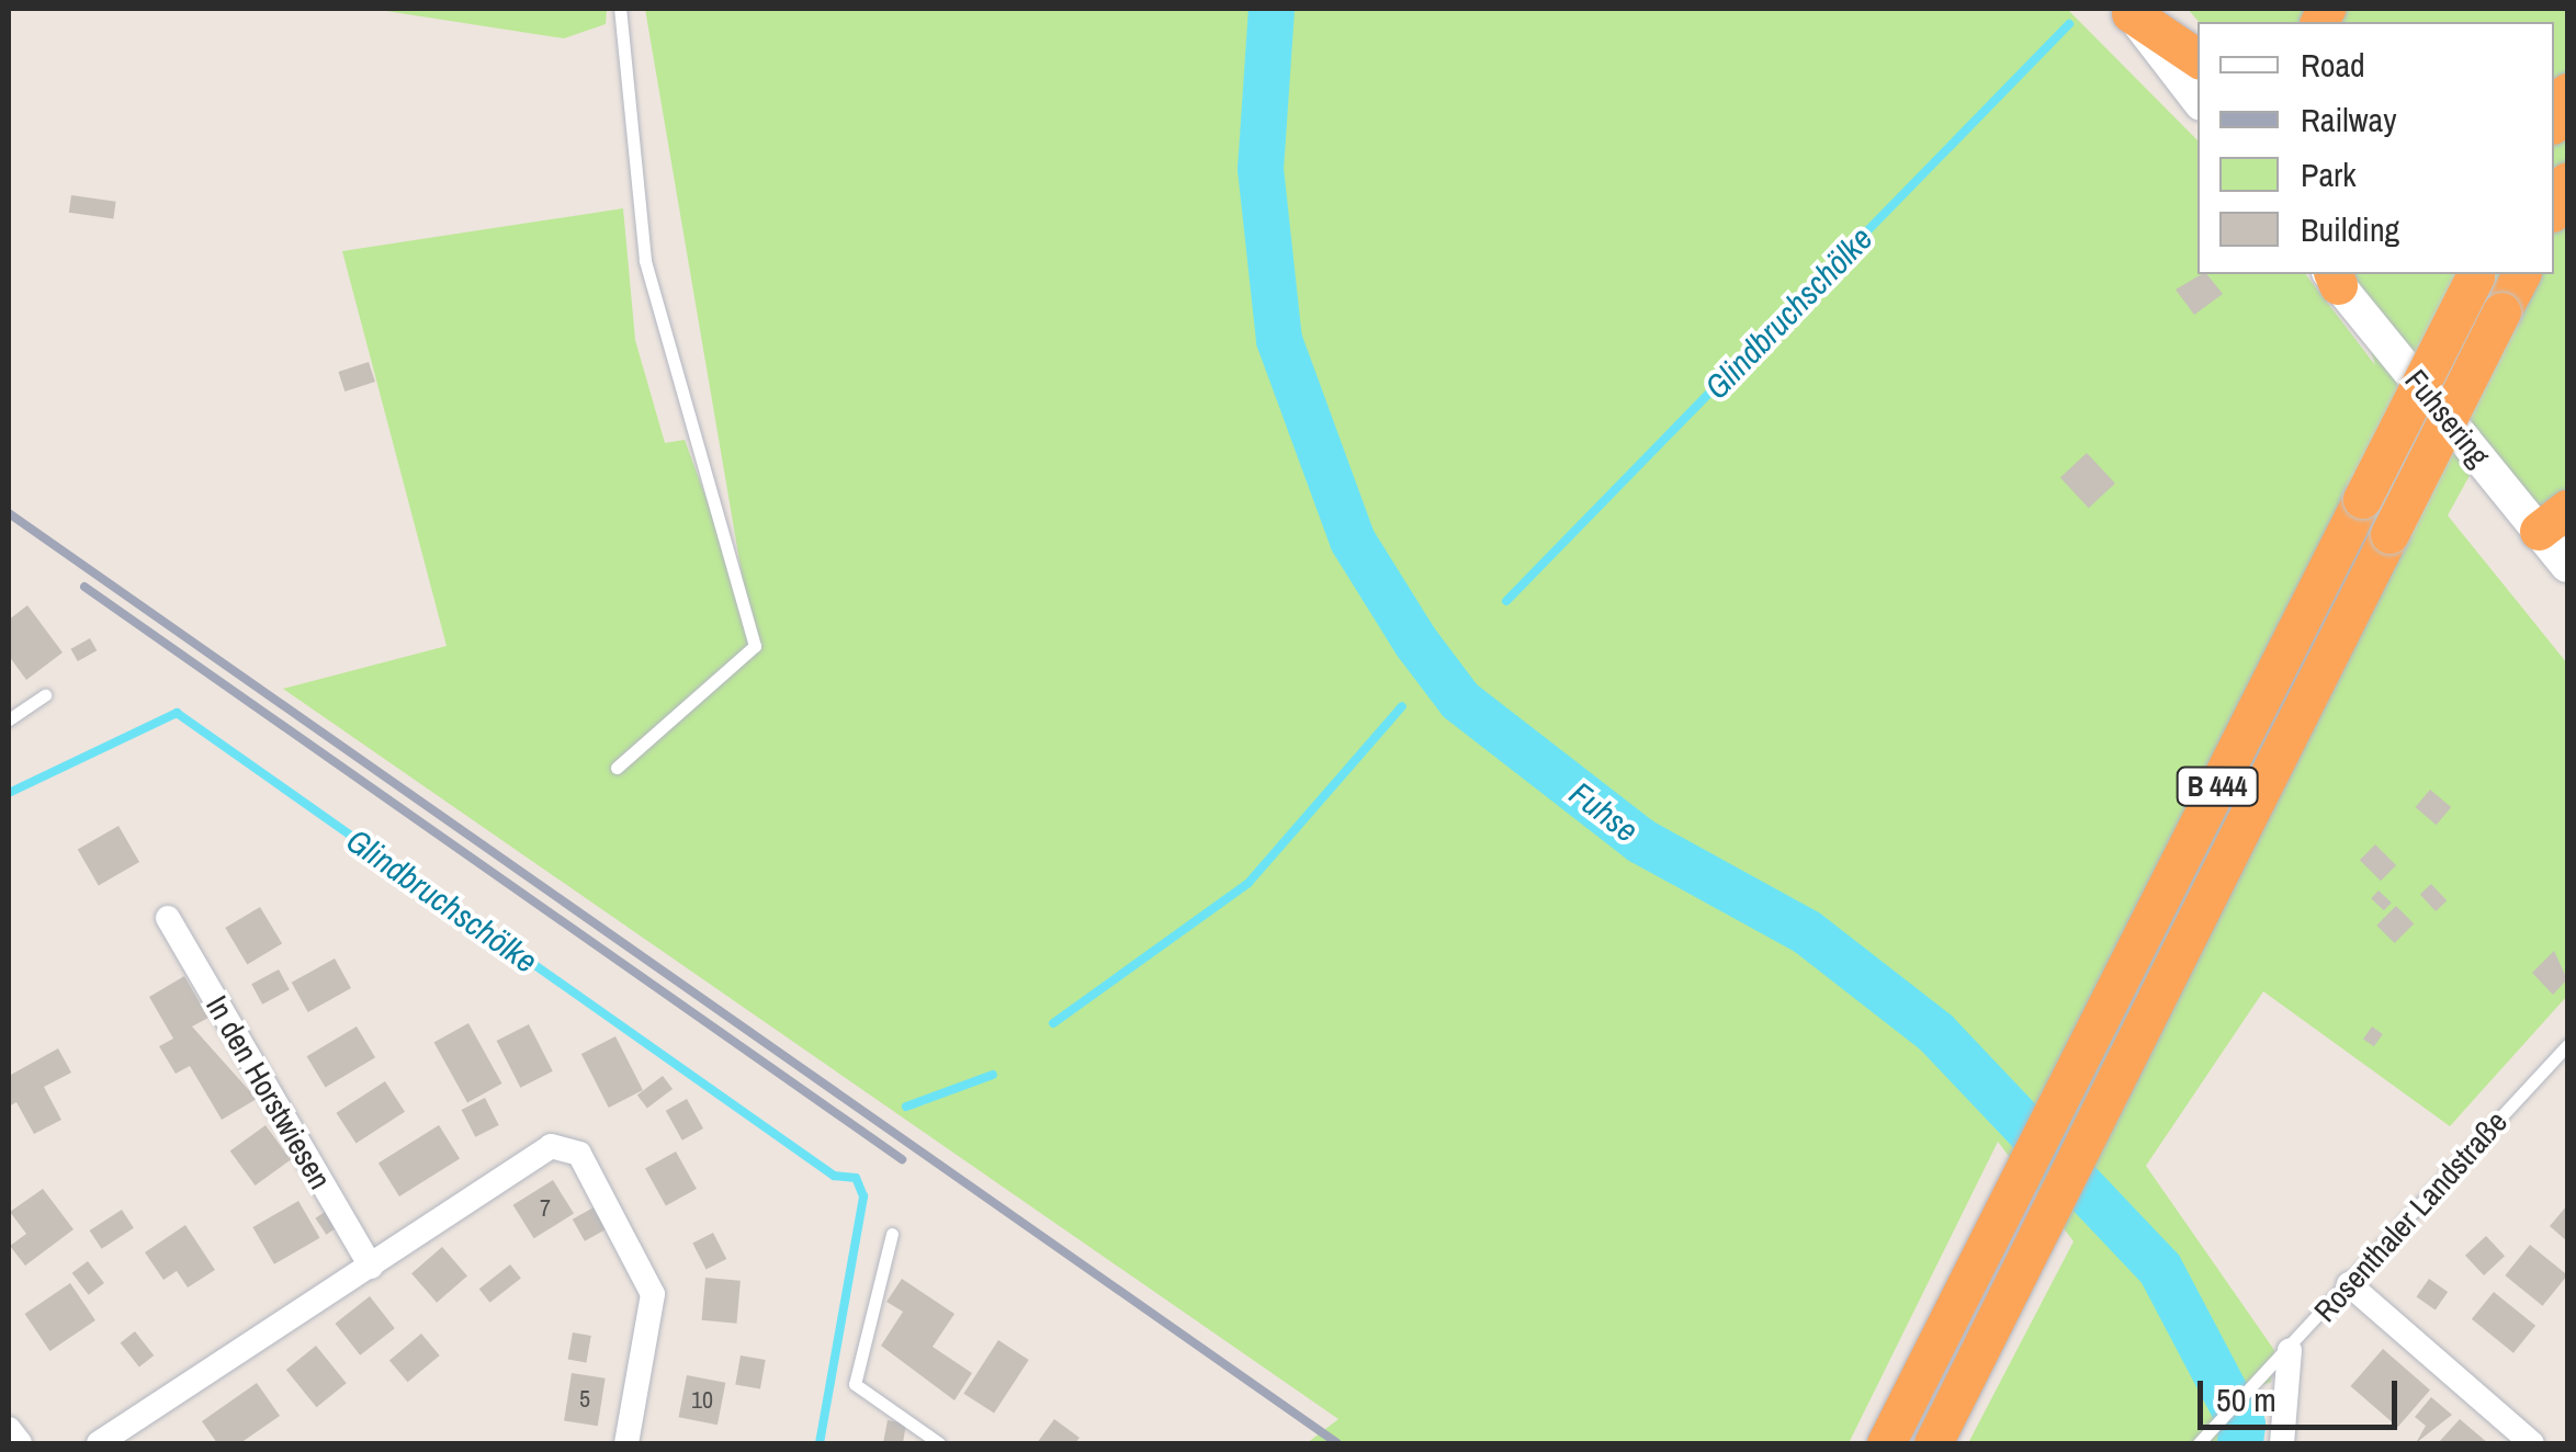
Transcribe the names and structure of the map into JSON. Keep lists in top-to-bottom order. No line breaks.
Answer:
{"streets":{"highway":["B 444"],"main road":["Fuhsering"],"street":["In den Horstwiesen"],"lane":["Rosenthaler Landstraße"]},"water":["Glindbruchschölke","Fuhse"],"house_numbers":["7","5","10"],"legend":["Road","Railway","Park","Building"],"scale_bar":"50 m"}
